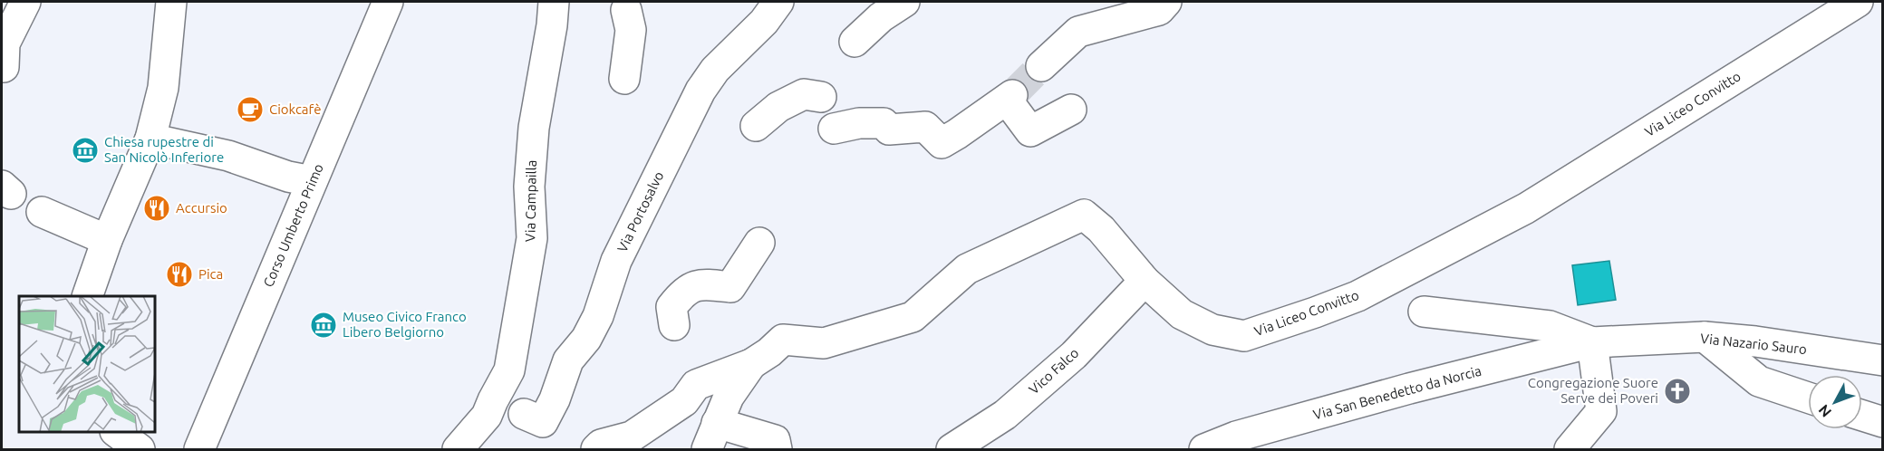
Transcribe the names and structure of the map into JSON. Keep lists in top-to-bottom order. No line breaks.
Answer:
{"streets":{"street":["Via Liceo Convitto","Via Campailla","Via Portosalvo","Corso Umberto Primo","Via Nazario Sauro","Vico Falco","Via San Benedetto da Norcia"]},"crossings":[["Via Liceo Convitto","Vico Falco"],["Via Campailla","Via Portosalvo"],["Via Nazario Sauro","Via San Benedetto da Norcia"]],"places":{"cafe":["Ciokcafè"],"museum":["Chiesa rupestre di San Nicolò Inferiore","Museo Civico Franco Libero Belgiorno"],"restaurant":["Accursio","Pica"],"church":["Congregazione Suore Serve dei Poveri"]},"north":"bottom left"}
